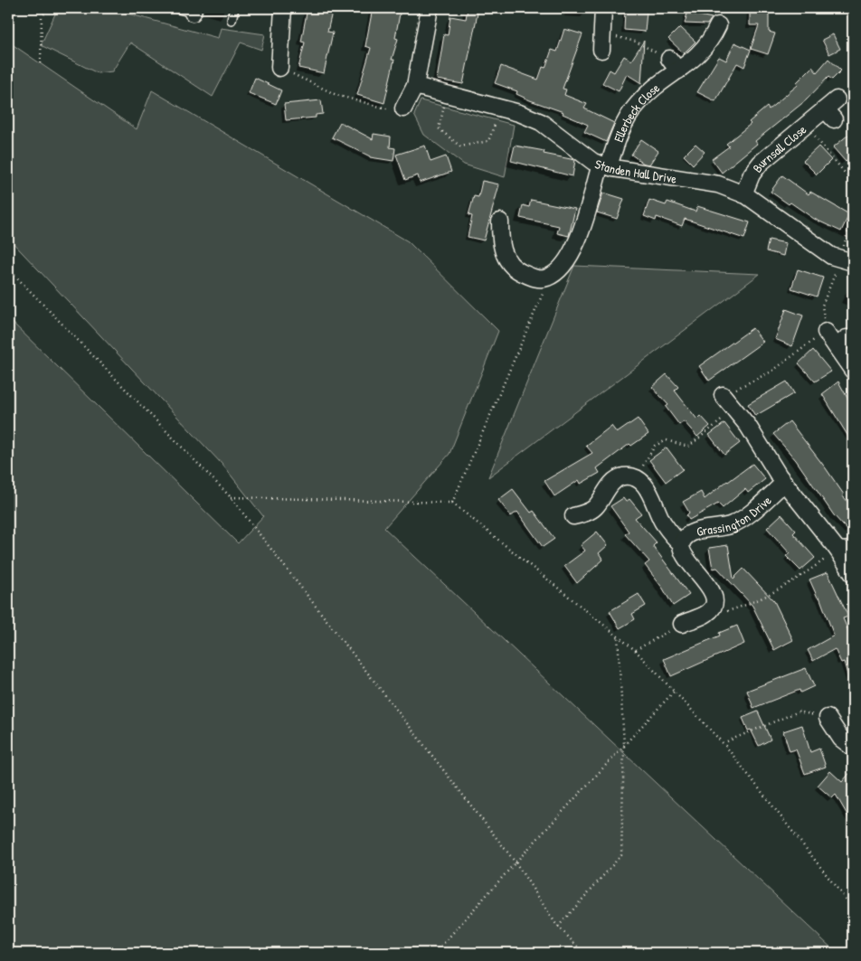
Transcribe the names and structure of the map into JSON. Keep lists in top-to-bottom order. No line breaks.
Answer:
{"streets":{"street":["Ellerbeck Close","Burnsall Close","Standen Hall Drive","Grassington Drive"]},"crossings":[["Ellerbeck Close","Standen Hall Drive"],["Burnsall Close","Standen Hall Drive"]]}
